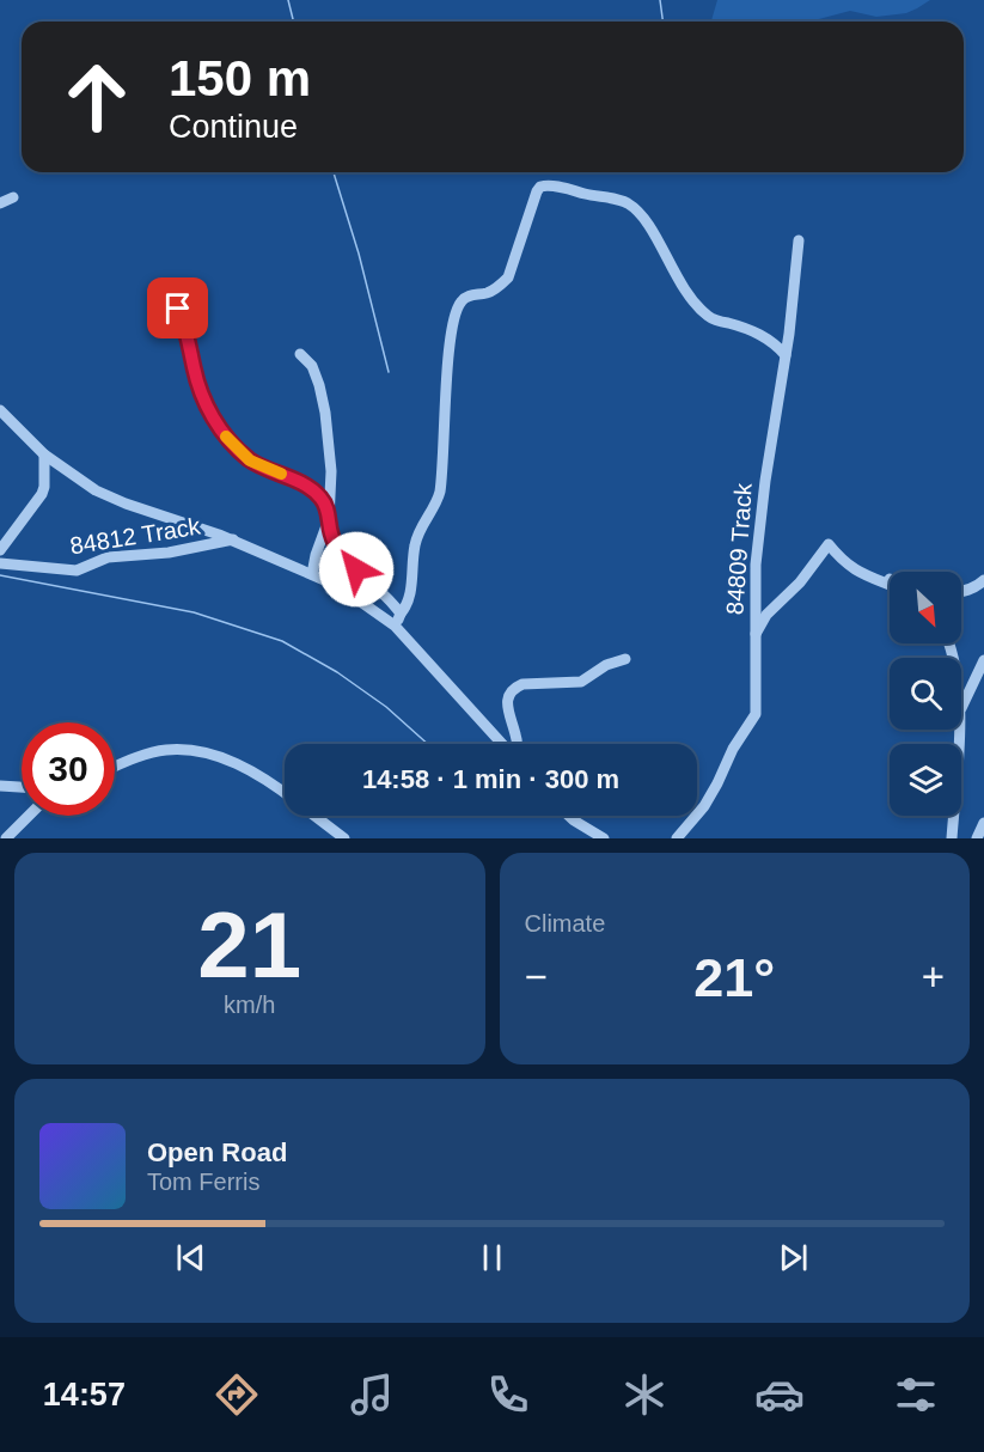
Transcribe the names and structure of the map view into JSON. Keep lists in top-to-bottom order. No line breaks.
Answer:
{"streets":{"street":["84812 Track","84809 Track"]},"north":"bottom right","page":{"turn":["150 m","Continue"],"limit":"30","trip":"14:58 · 1 min · 300 m","tile":[["21","km/h"],"Climate"],"heat":["−","21°","+"],"song":["Open Road","Tom Ferris"],"tabs":"14:57"}}
